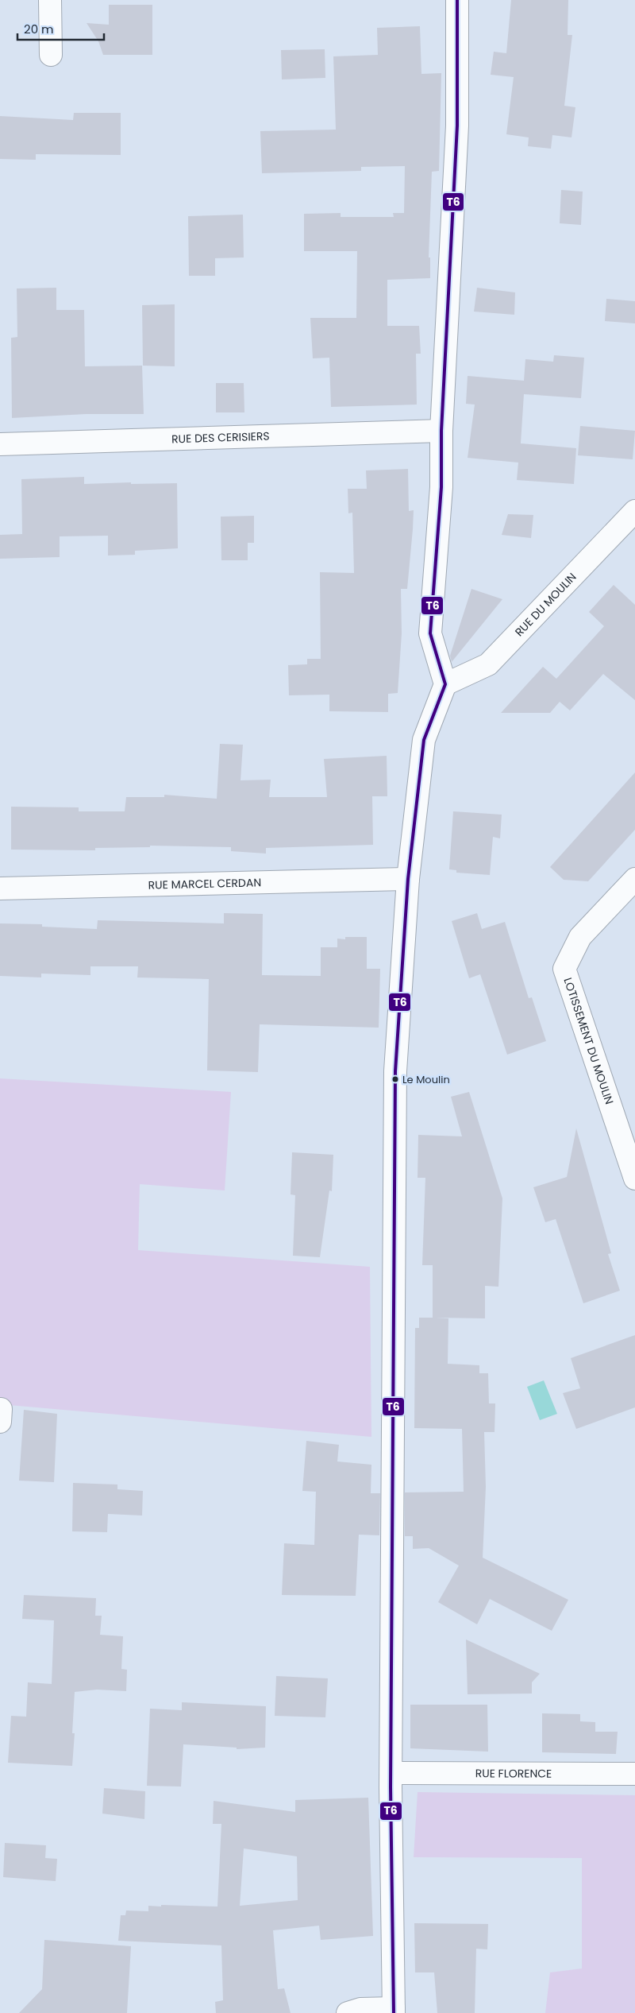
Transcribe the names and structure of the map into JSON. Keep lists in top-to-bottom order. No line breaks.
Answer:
{"streets":{"street":["RUE DES CERISIERS","RUE DU MOULIN","RUE MARCEL CERDAN","LOTISSEMENT DU MOULIN","RUE FLORENCE"]},"places":["Le Moulin"],"lines":["transit line T6"],"scale_bar":"20 m"}
